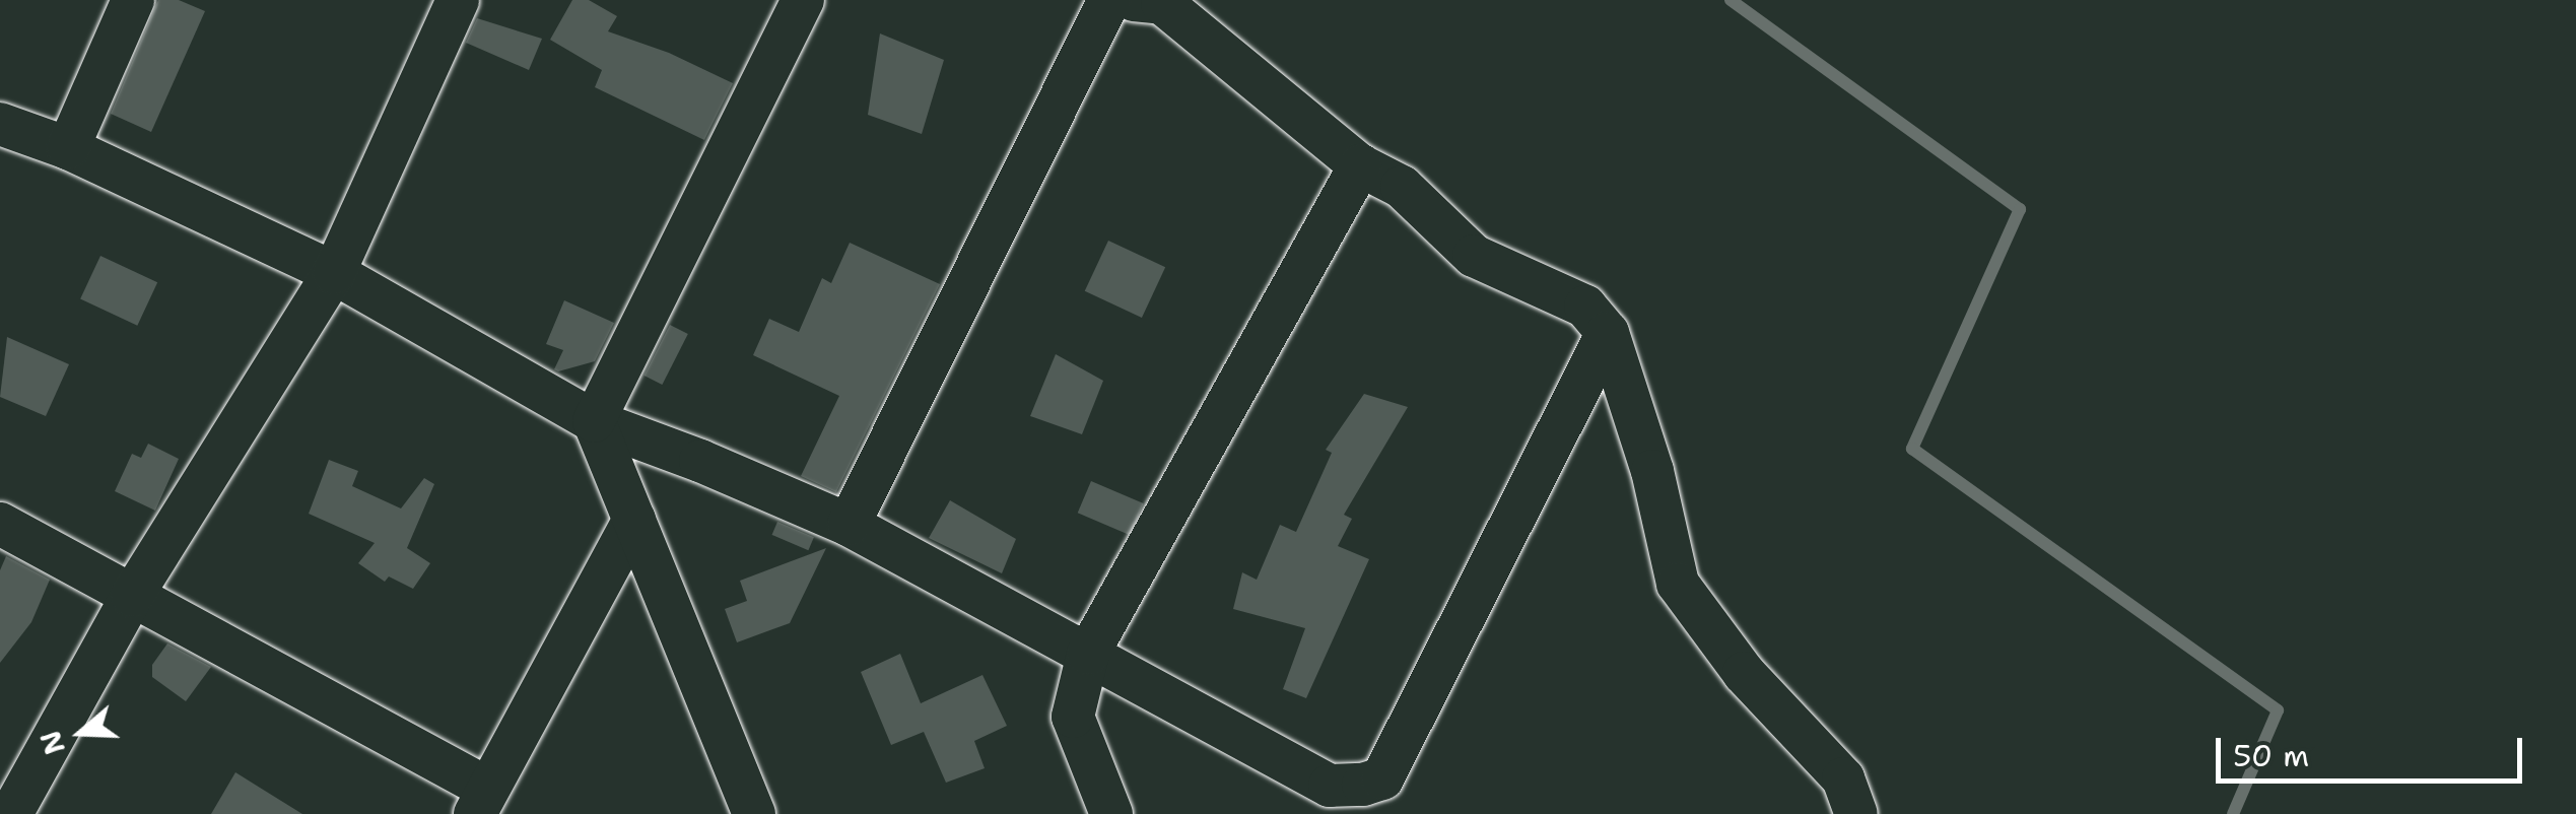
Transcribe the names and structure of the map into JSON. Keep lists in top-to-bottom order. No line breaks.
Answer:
{"scale_bar":"50 m","north":"left"}
